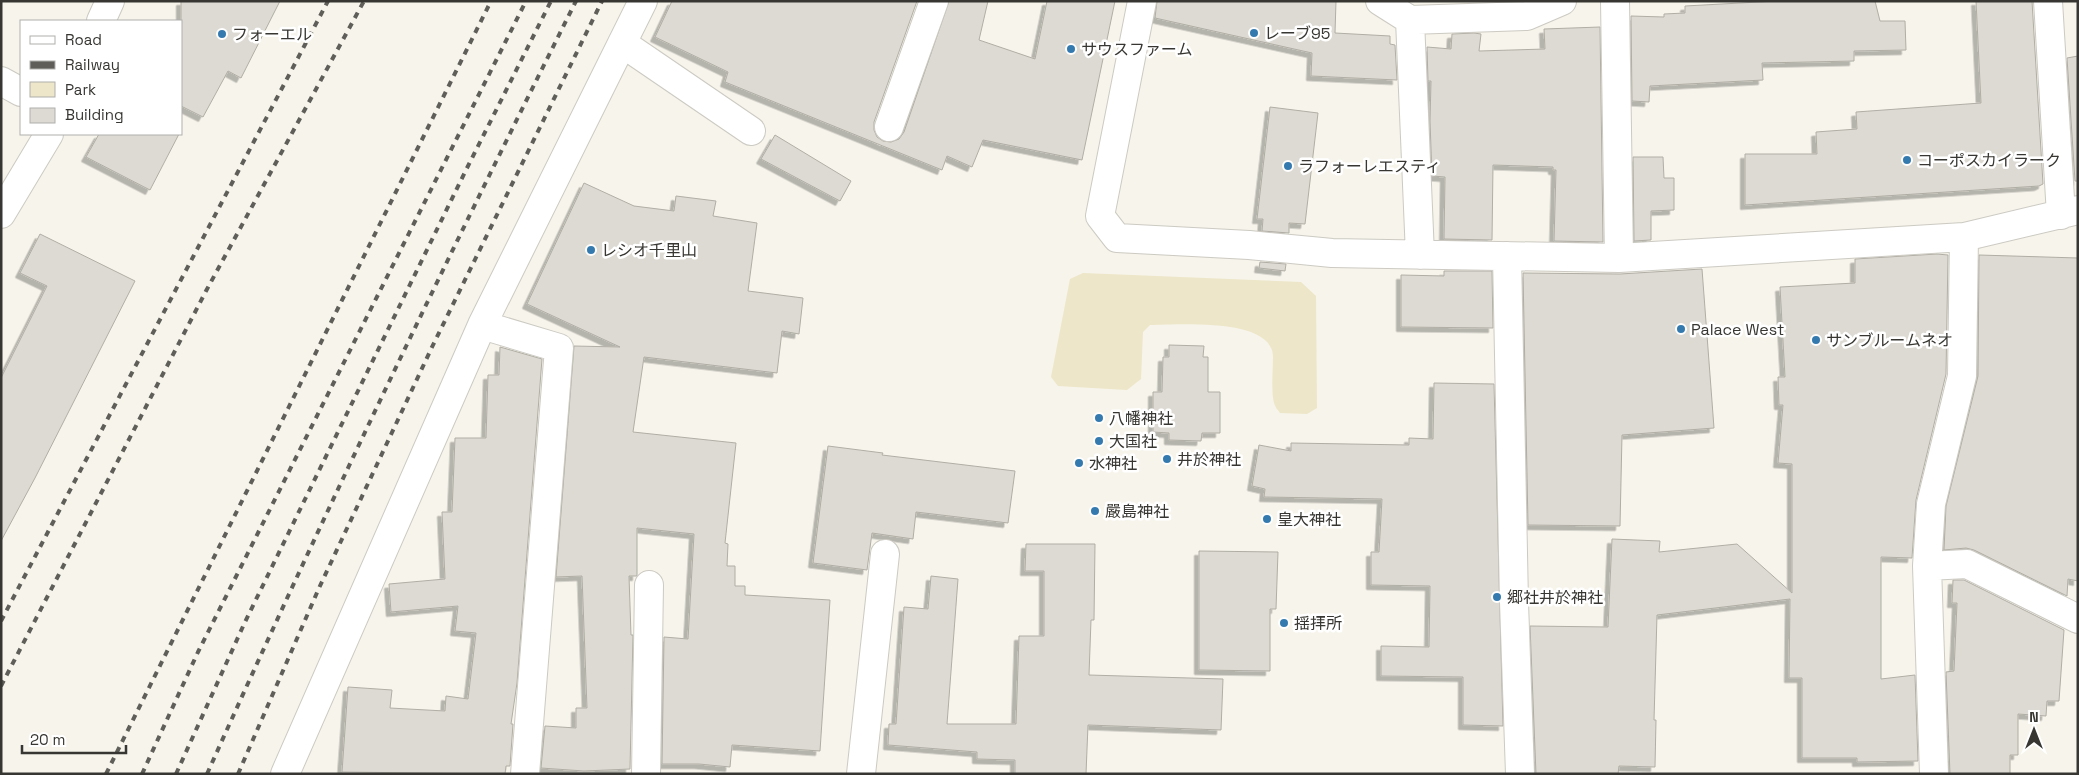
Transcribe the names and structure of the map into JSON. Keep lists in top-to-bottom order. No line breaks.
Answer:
{"places":["レーブ95","フォーエル","サウスファーム","コーポスカイラーク","ラフォーレエスティ","レシオ千里山","Palace West","サンブルームネオ","八幡神社","大国社","井於神社","水神社","嚴島神社","皇大神社","郷社井於神社","揺拝所"],"legend":["Road","Railway","Park","Building"],"scale_bar":"20 m","north":"top"}
